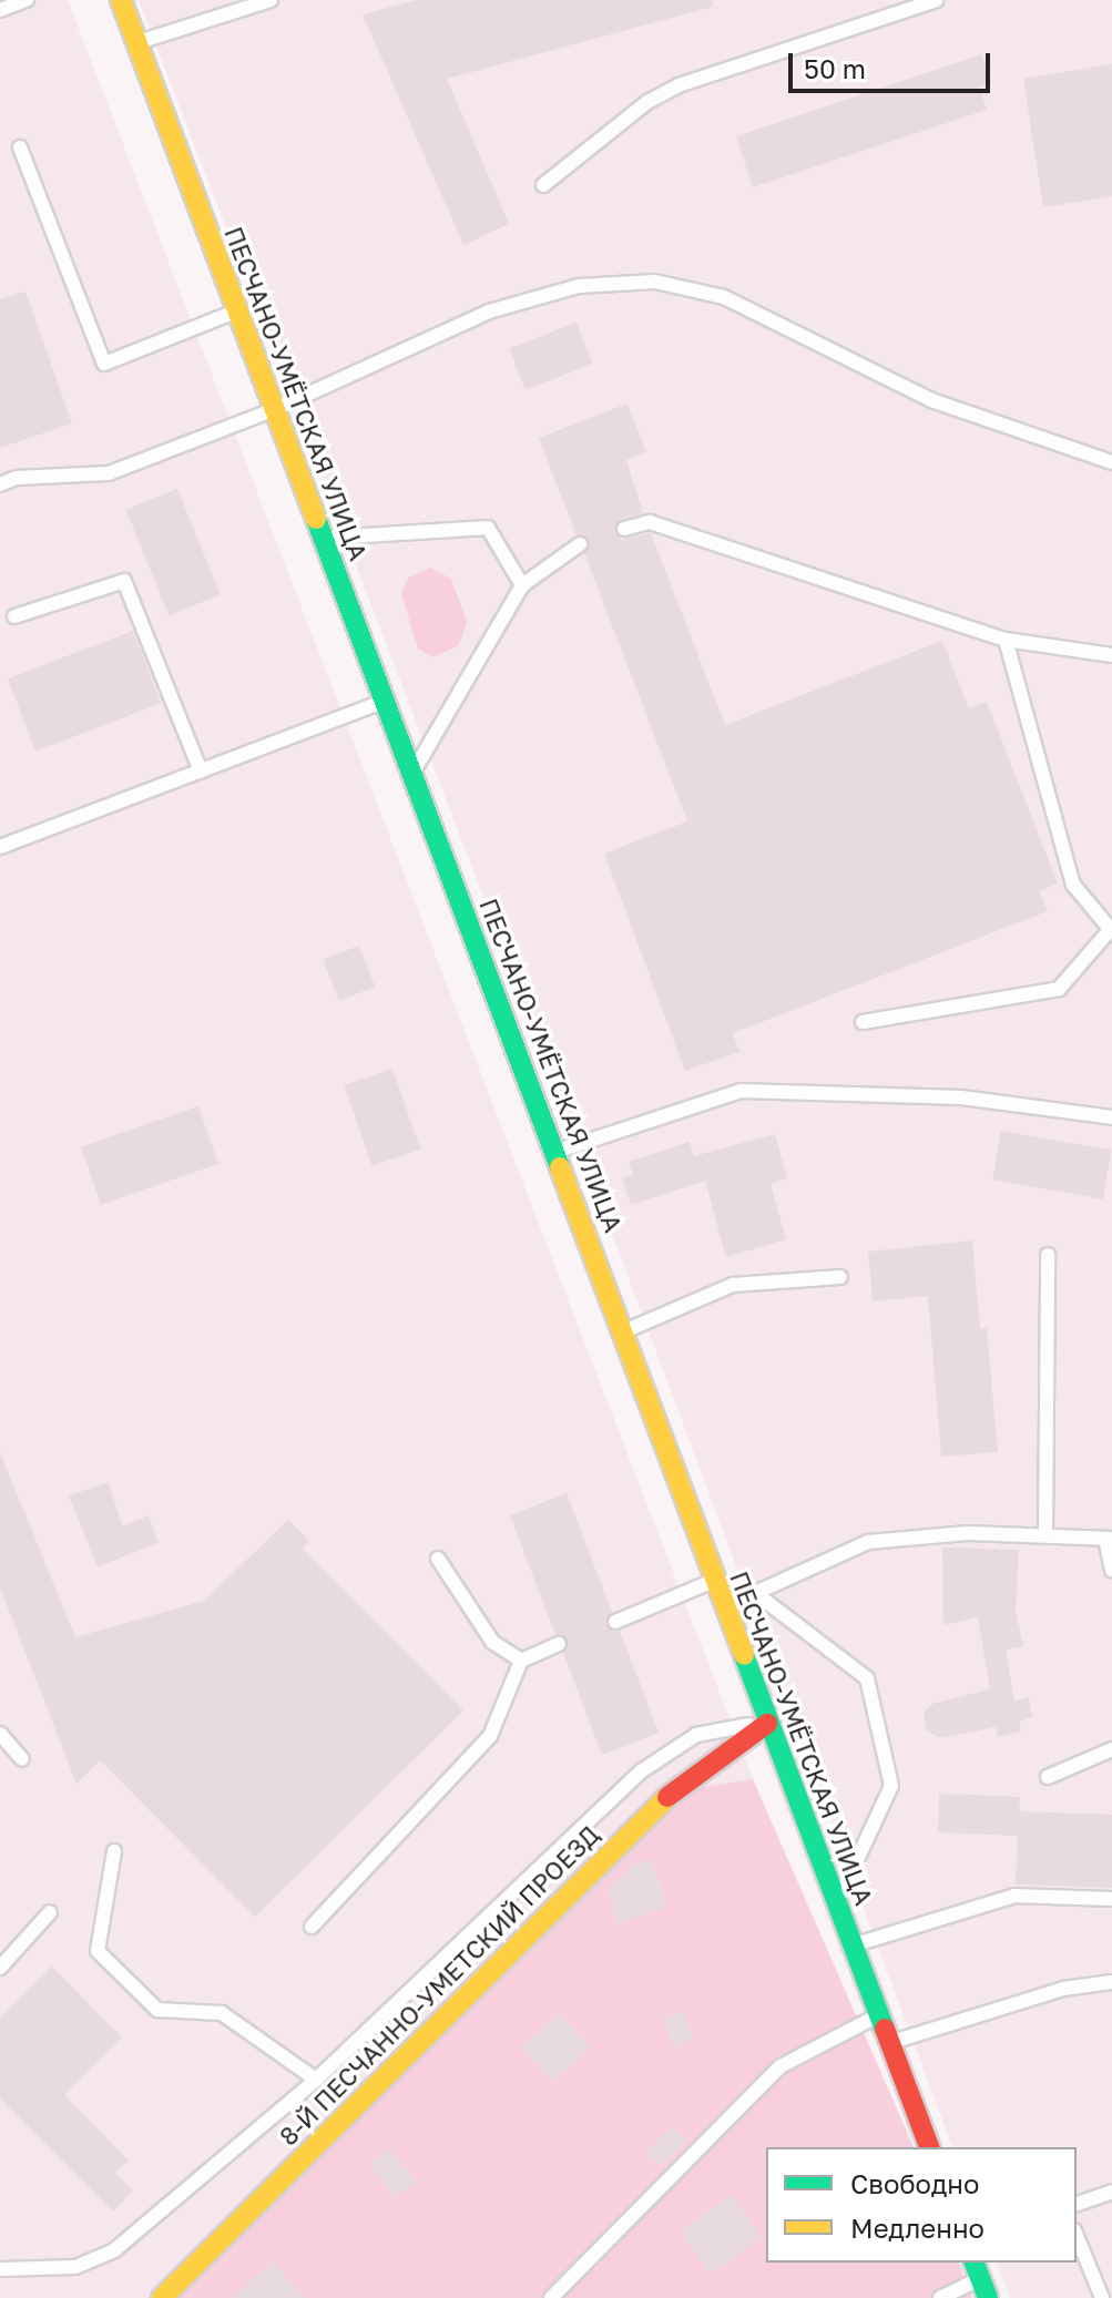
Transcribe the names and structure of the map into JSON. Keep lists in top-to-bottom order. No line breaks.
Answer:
{"streets":{"main road":["ПЕСЧАНО-УМЁТСКАЯ УЛИЦА","8-Й ПЕСЧАННО-УМЕТСКИЙ ПРОЕЗД"]},"crossings":[["ПЕСЧАНО-УМЁТСКАЯ УЛИЦА","8-Й ПЕСЧАННО-УМЕТСКИЙ ПРОЕЗД"]],"legend":["Свободно","Медленно"],"scale_bar":"50 m"}
